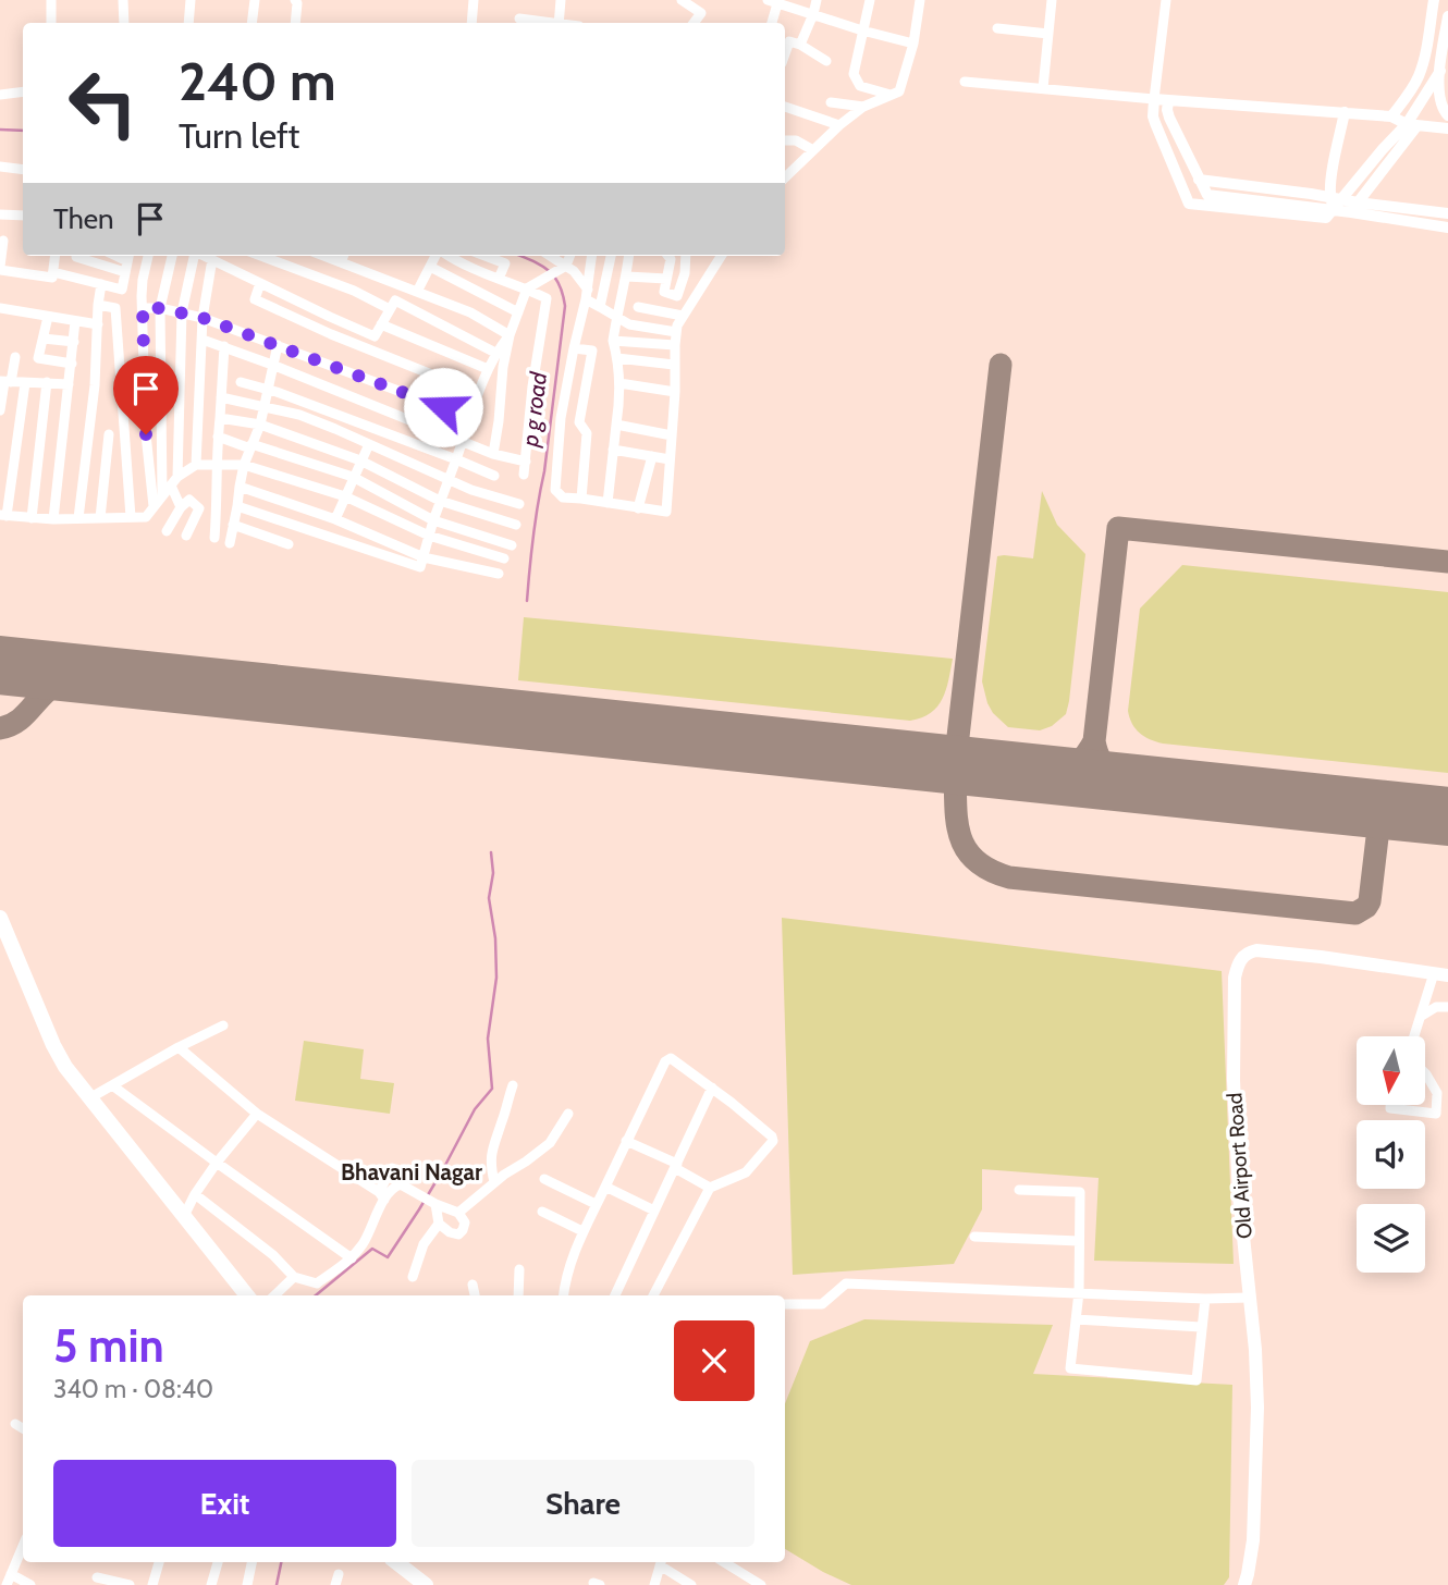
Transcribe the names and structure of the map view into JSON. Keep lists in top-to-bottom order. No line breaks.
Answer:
{"streets":{"main road":["Old Airport Road"]},"districts":["Bhavani Nagar"],"water":["p g road"],"north":"bottom","page":{"turn":["240 m","Turn left"],"then":"Then","heading":["5 min","340 m · 08:40"],"buttons":["Exit","Share"]}}
